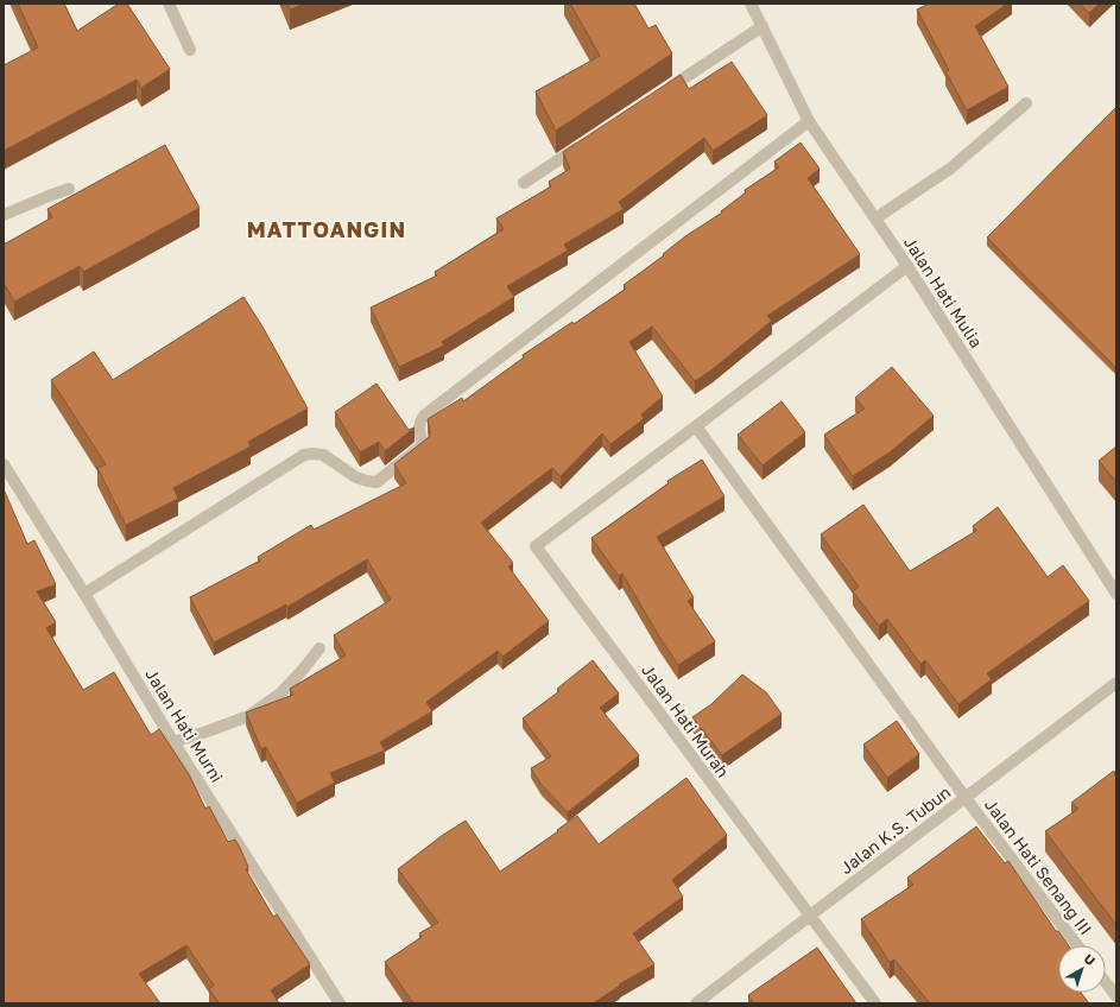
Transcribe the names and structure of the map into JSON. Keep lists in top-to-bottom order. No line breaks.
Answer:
{"streets":{"street":["Jalan Hati Mulia","Jalan Hati Murah","Jalan Hati Murni","Jalan K.S. Tubun","Jalan Hati Senang III"]},"crossings":[["Jalan Hati Murah","Jalan K.S. Tubun"],["Jalan Hati Murah","Jalan Hati Senang III"],["Jalan K.S. Tubun","Jalan Hati Senang III"]],"districts":["MATTOANGIN"],"north":"top right"}
